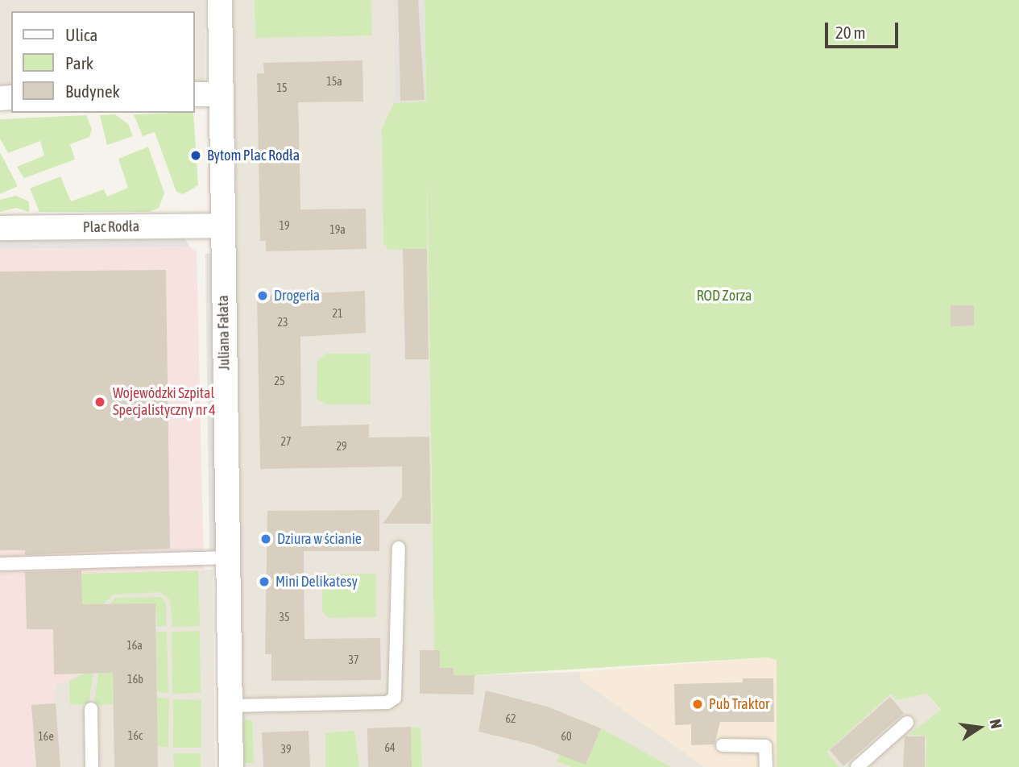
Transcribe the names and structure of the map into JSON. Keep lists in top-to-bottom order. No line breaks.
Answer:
{"streets":{"street":["Plac Rodła","Juliana Fałata"]},"crossings":[["Plac Rodła","Juliana Fałata"]],"parks":["ROD Zorza"],"places":["Bytom Plac Rodła","Drogeria","Wojewódzki Szpital Specjalistyczny nr 4","Dziura w ścianie","Mini Delikatesy","Pub Traktor"],"house_numbers":["15a","15","19","19a","21","23","25","27","29","35","16a","37","16b","62","16c","16e","60","64","39"],"legend":["Ulica","Park","Budynek"],"scale_bar":"20 m","north":"right"}
